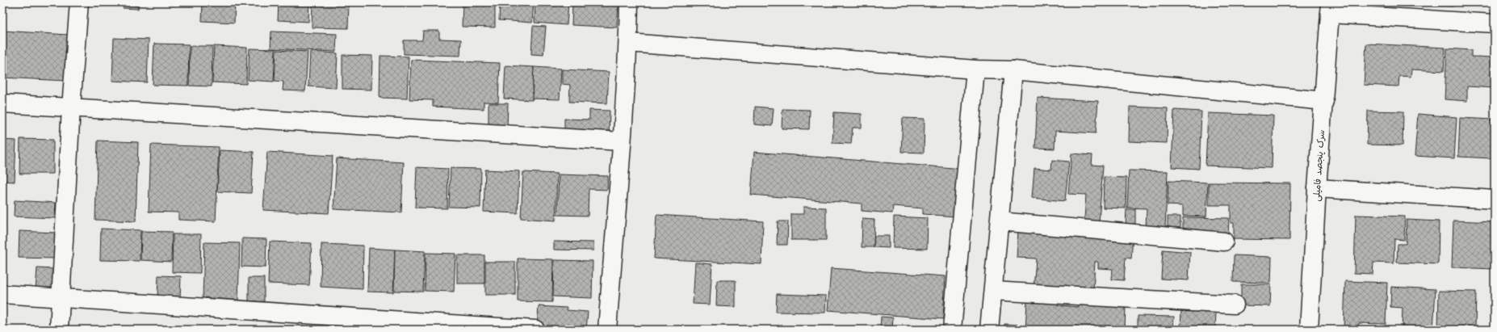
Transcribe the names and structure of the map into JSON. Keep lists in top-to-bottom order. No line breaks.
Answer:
{"streets":{"street":["سرک پنجصد فامیلی"]}}
